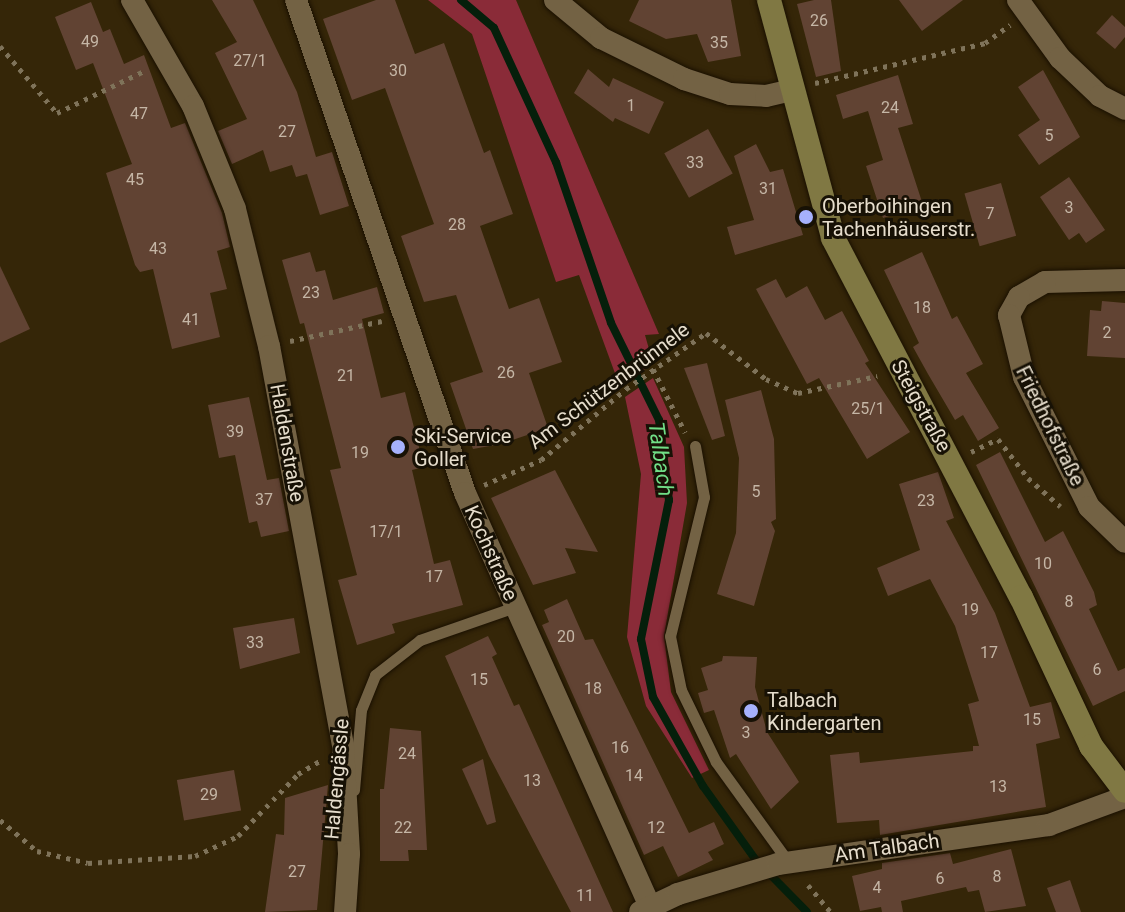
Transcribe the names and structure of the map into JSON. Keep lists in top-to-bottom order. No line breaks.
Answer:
{"streets":{"street":["Steigstraße","Friedhofstraße","Haldenstraße","Kochstraße","Am Talbach"],"lane":["Haldengässle"],"path":["Am Schützenbrünnele"]},"crossings":[["Am Schützenbrünnele","Steigstraße"],["Am Schützenbrünnele","Kochstraße"],["Steigstraße","Am Talbach"],["Haldenstraße","Haldengässle"],["Kochstraße","Haldengässle"],["Kochstraße","Am Talbach"]],"water":["Talbach"],"places":["Oberboihingen Tachenhäuserstr.","Ski-Service Goller","Talbach Kindergarten"],"house_numbers":["26","49","35","27/1","30","1","24","47","27","5","33","45","31","3","7","28","43","23","18","41","2","26","21","25/1","39","19","5","37","23","17/1","10","17","8","19","20","33","17","6","15","18","15","3","16","24","14","13","13","29","22","12","27","8","6","4","11"]}
